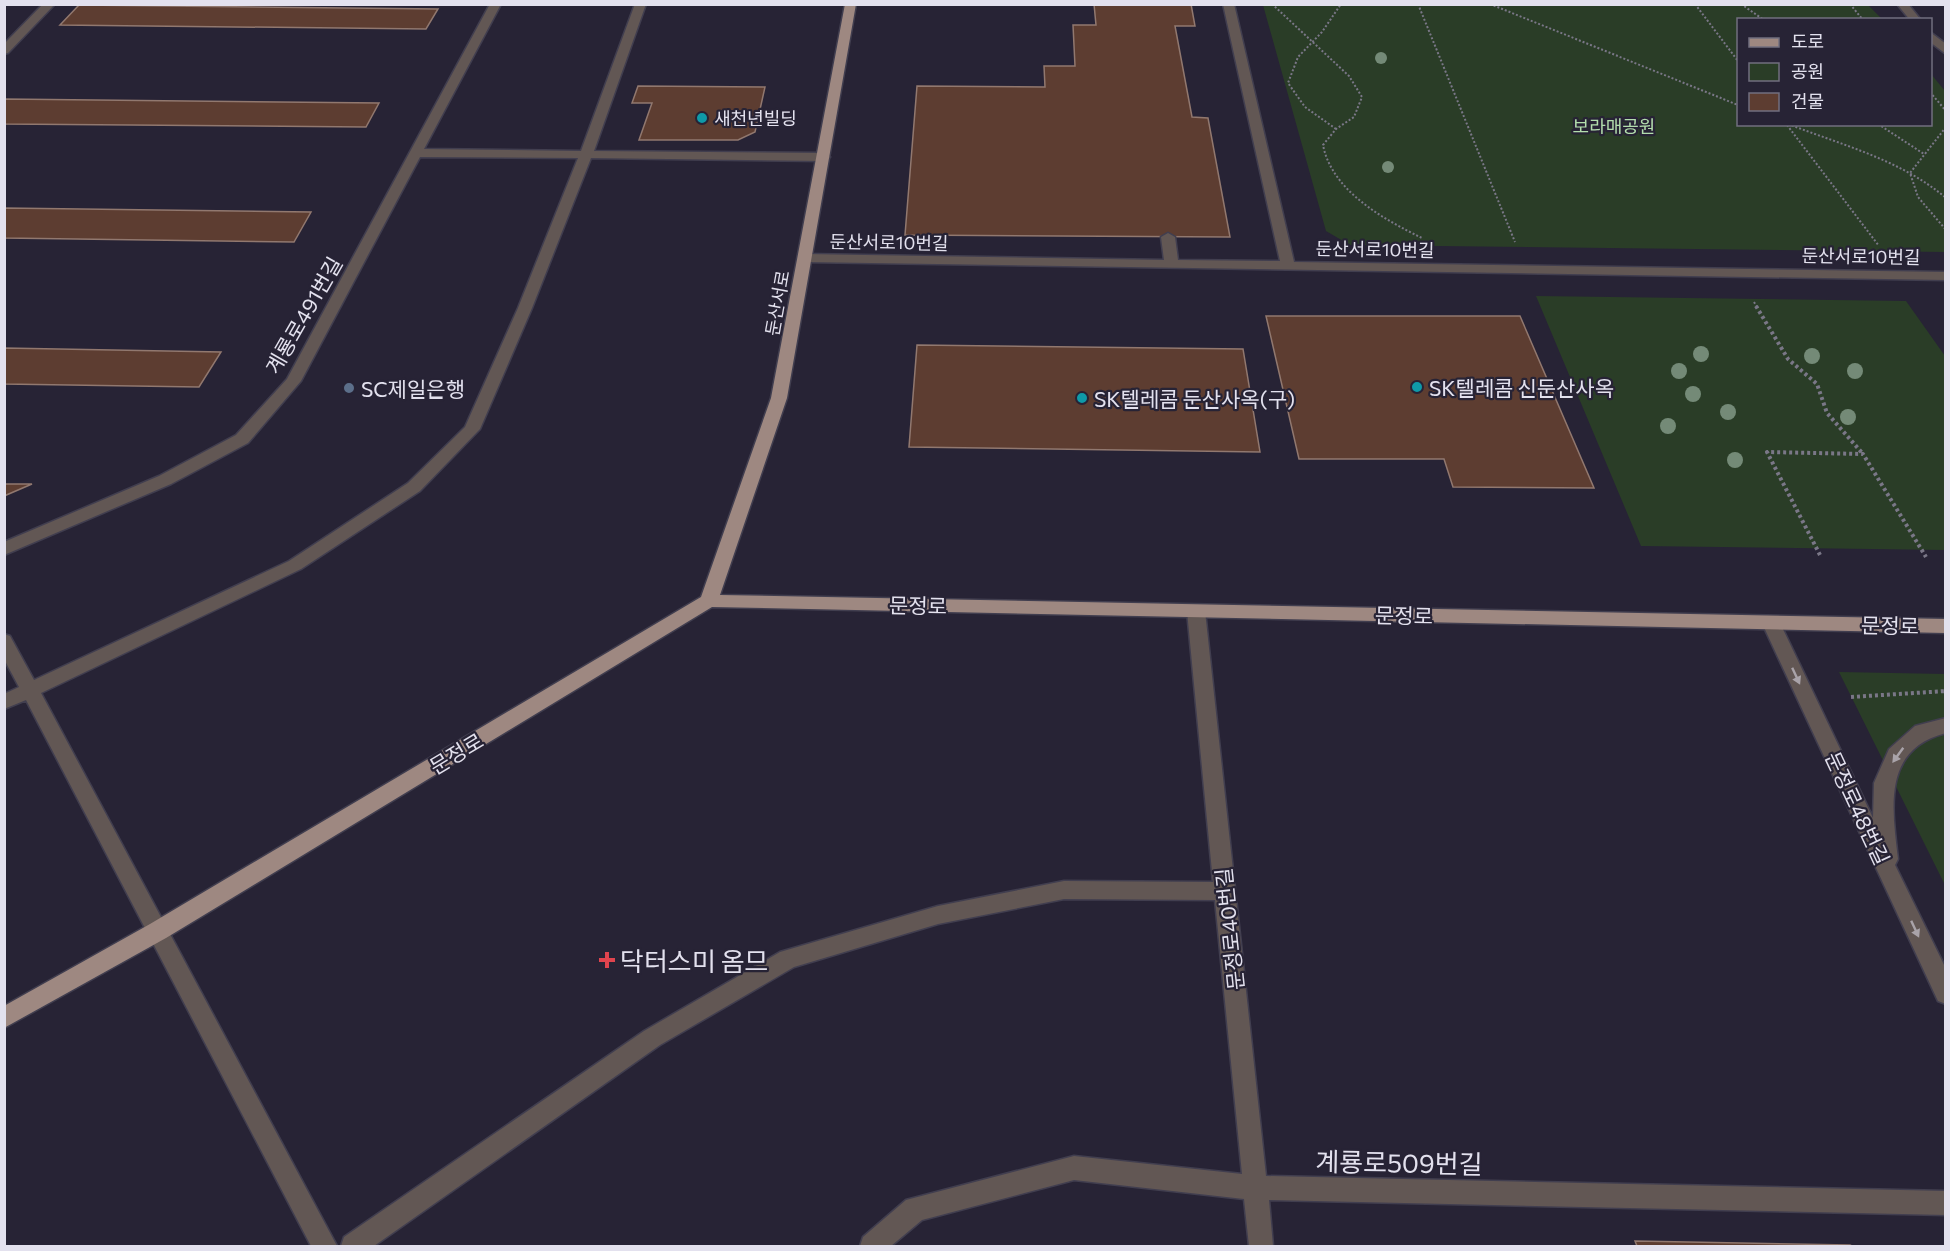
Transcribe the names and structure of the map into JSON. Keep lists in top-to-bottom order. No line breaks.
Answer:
{"streets":{"main road":["둔산서로","문정로"],"street":["둔산서로10번길","계룡로491번길","문정로48번길","문정로40번길","계룡로509번길"]},"crossings":[["둔산서로10번길","둔산서로"],["둔산서로","문정로"],["문정로","문정로48번길"],["문정로","문정로40번길"],["문정로40번길","계룡로509번길"]],"one_way":["문정로48번길"],"parks":["보라매공원"],"places":{"other":["새천년빌딩","SK텔레콤 신둔산사옥","SC제일은행","SK텔레콤 둔산사옥(구)"],"health":["닥터스미 옴므"]},"legend":["도로","공원","건물"]}
